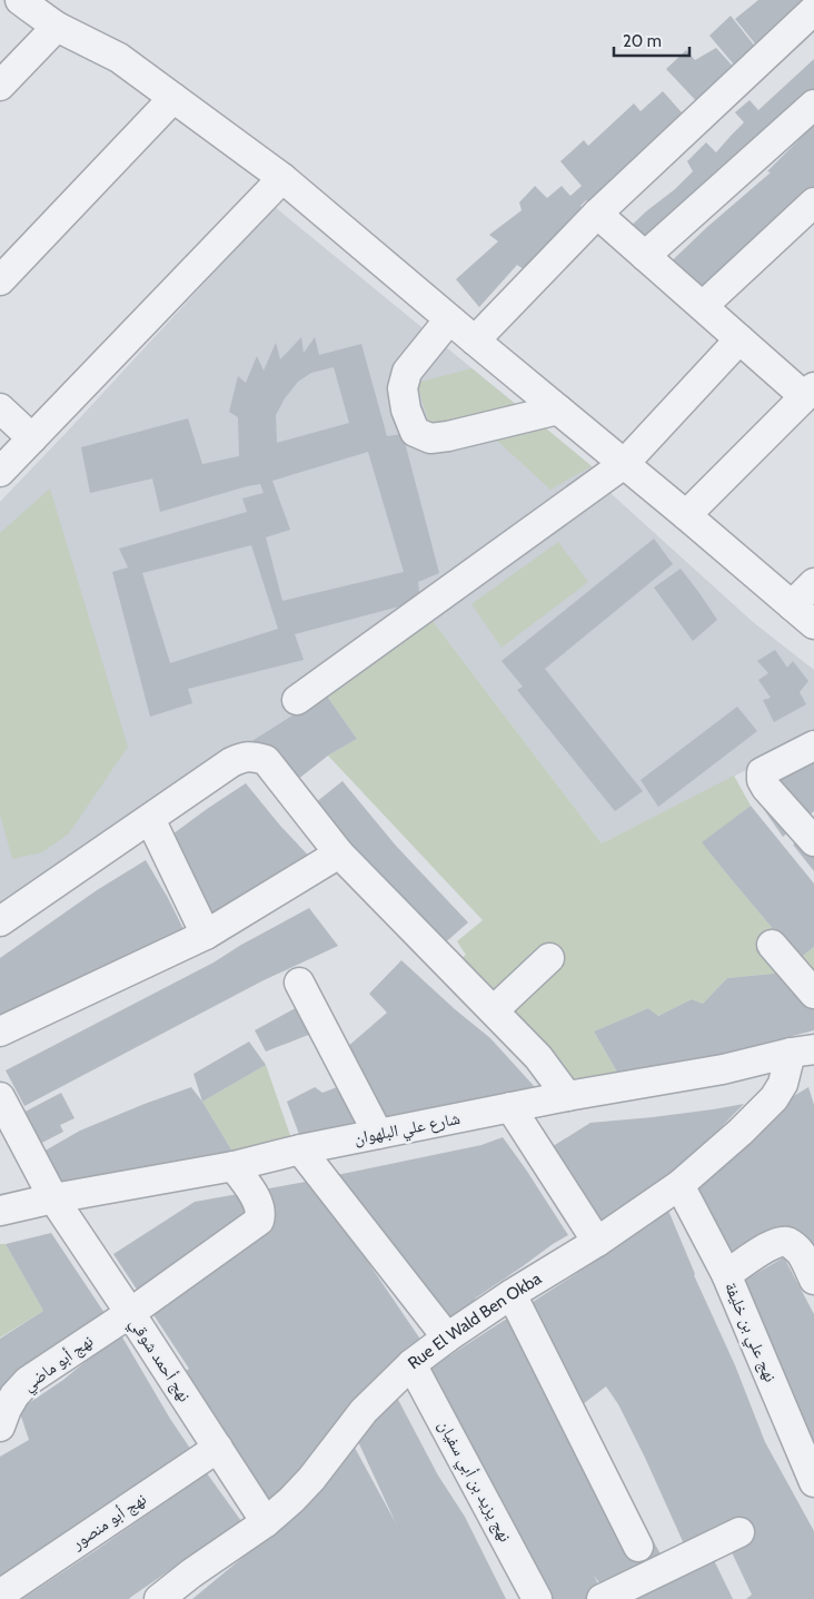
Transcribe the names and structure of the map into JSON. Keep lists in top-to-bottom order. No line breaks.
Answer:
{"streets":{"street":["شارع علي البلهوان","Rue El Wald Ben Okba","نهج علي بن خليفة","نهج أحمد شوقي","نهج أبو ماضي","نهج يزيد بن أبي سفيان","نهج أبو منصور"]},"crossings":[["شارع علي البلهوان","Rue El Wald Ben Okba"],["شارع علي البلهوان","نهج أحمد شوقي"],["شارع علي البلهوان","نهج أبو ماضي"],["Rue El Wald Ben Okba","نهج علي بن خليفة"],["Rue El Wald Ben Okba","نهج أحمد شوقي"],["Rue El Wald Ben Okba","نهج يزيد بن أبي سفيان"],["نهج أحمد شوقي","نهج أبو ماضي"],["نهج أحمد شوقي","نهج أبو منصور"]],"scale_bar":"20 m"}
